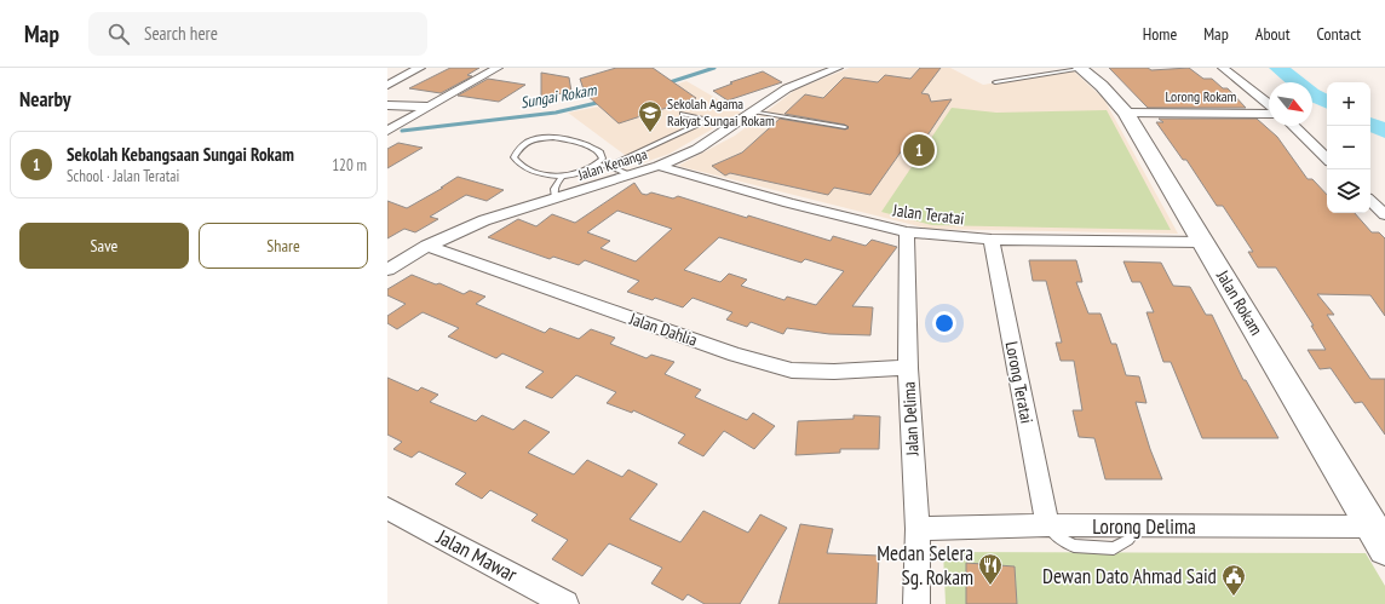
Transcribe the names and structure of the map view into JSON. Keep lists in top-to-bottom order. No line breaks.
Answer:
{"streets":{"main road":["Jalan Rokam"],"street":["Lorong Rokam","Jalan Kenanga","Jalan Teratai","Jalan Dahlia","Lorong Teratai","Jalan Delima","Lorong Delima","Jalan Mawar"]},"crossings":[["Lorong Rokam","Jalan Rokam"],["Jalan Kenanga","Jalan Teratai"],["Jalan Kenanga","Jalan Dahlia"],["Jalan Teratai","Jalan Rokam"],["Jalan Teratai","Lorong Teratai"],["Jalan Teratai","Jalan Delima"],["Jalan Rokam","Lorong Delima"],["Jalan Dahlia","Jalan Delima"],["Lorong Teratai","Lorong Delima"],["Jalan Delima","Lorong Delima"]],"water":["Sungai Rokam"],"places":{"school or university":["Sekolah Agama Rakyat Sungai Rokam"],"restaurant":["Medan Selera Sg. Rokam"],"public building":["Dewan Dato Ahmad Said"]},"north":"bottom right","page":{"header":"Map","search":"Search here","nav":["Home","Map","About","Contact"],"heading":"Nearby","map_buttons":["+","−"],"list":[{"mark":"1","name":"Sekolah Kebangsaan Sungai Rokam","note":"School · Jalan Teratai","value":"120 m"}],"pins":"1","buttons":["Save","Share"]}}
